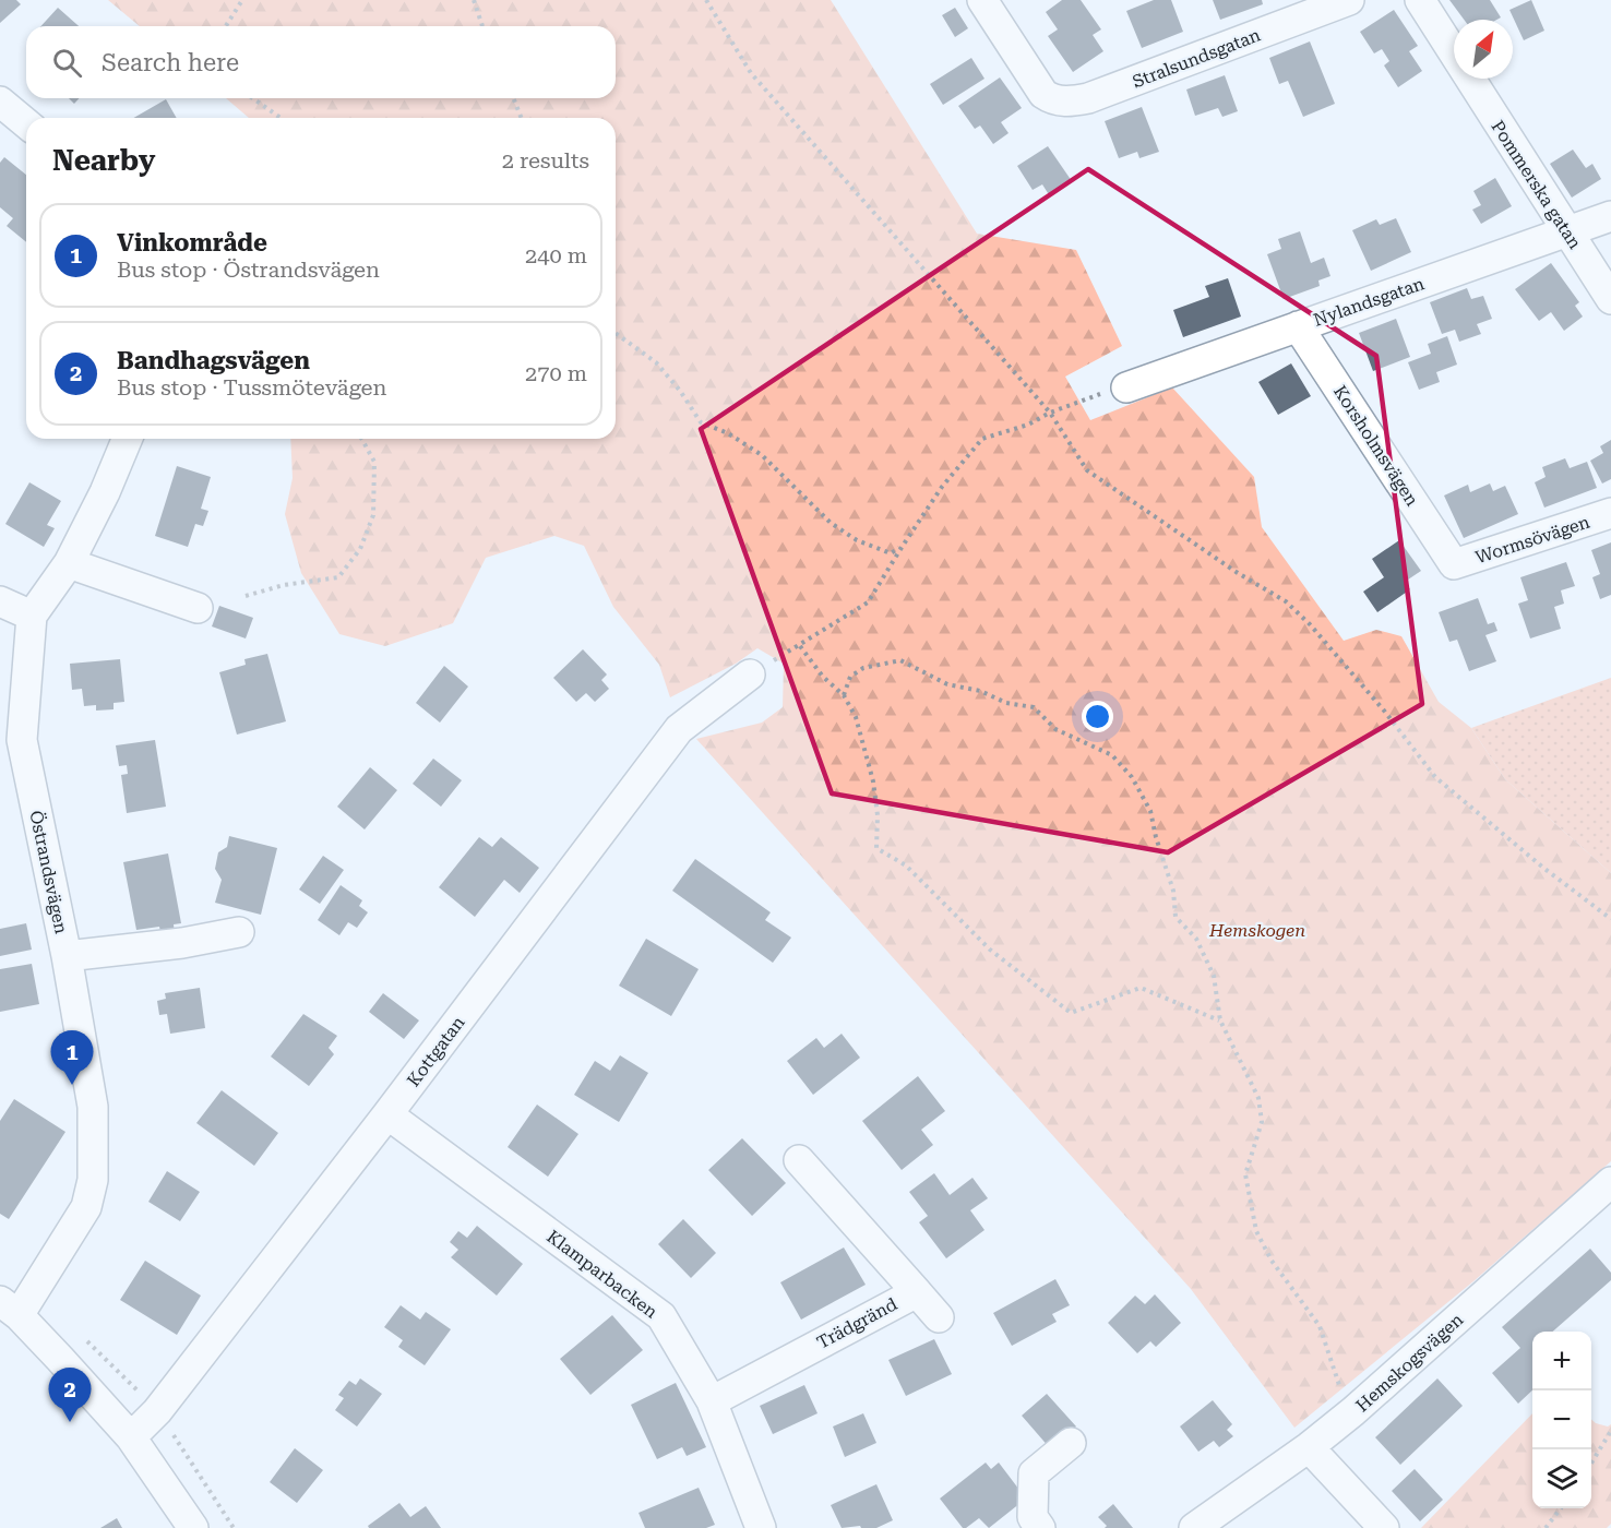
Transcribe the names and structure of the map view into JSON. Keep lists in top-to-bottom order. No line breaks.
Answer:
{"streets":{"street":["Stralsundsgatan","Pommerska gatan","Nylandsgatan","Korsholmsvägen","Wormsövägen","Östrandsvägen","Kottgatan","Klamparbacken","Trädgränd","Hemskogsvägen"]},"crossings":[["Pommerska gatan","Nylandsgatan"],["Nylandsgatan","Korsholmsvägen"],["Korsholmsvägen","Wormsövägen"],["Kottgatan","Klamparbacken"],["Klamparbacken","Trädgränd"]],"parks":["Hemskogen"],"north":"top right","page":{"search":"Search here","heading":["Nearby","2 results"],"list":[{"mark":"1","name":"Vinkområde","note":"Bus stop · Östrandsvägen","value":"240 m"},{"mark":"2","name":"Bandhagsvägen","note":"Bus stop · Tussmötevägen","value":"270 m"}],"pins":["1","2"],"map_buttons":["+","−"]}}
